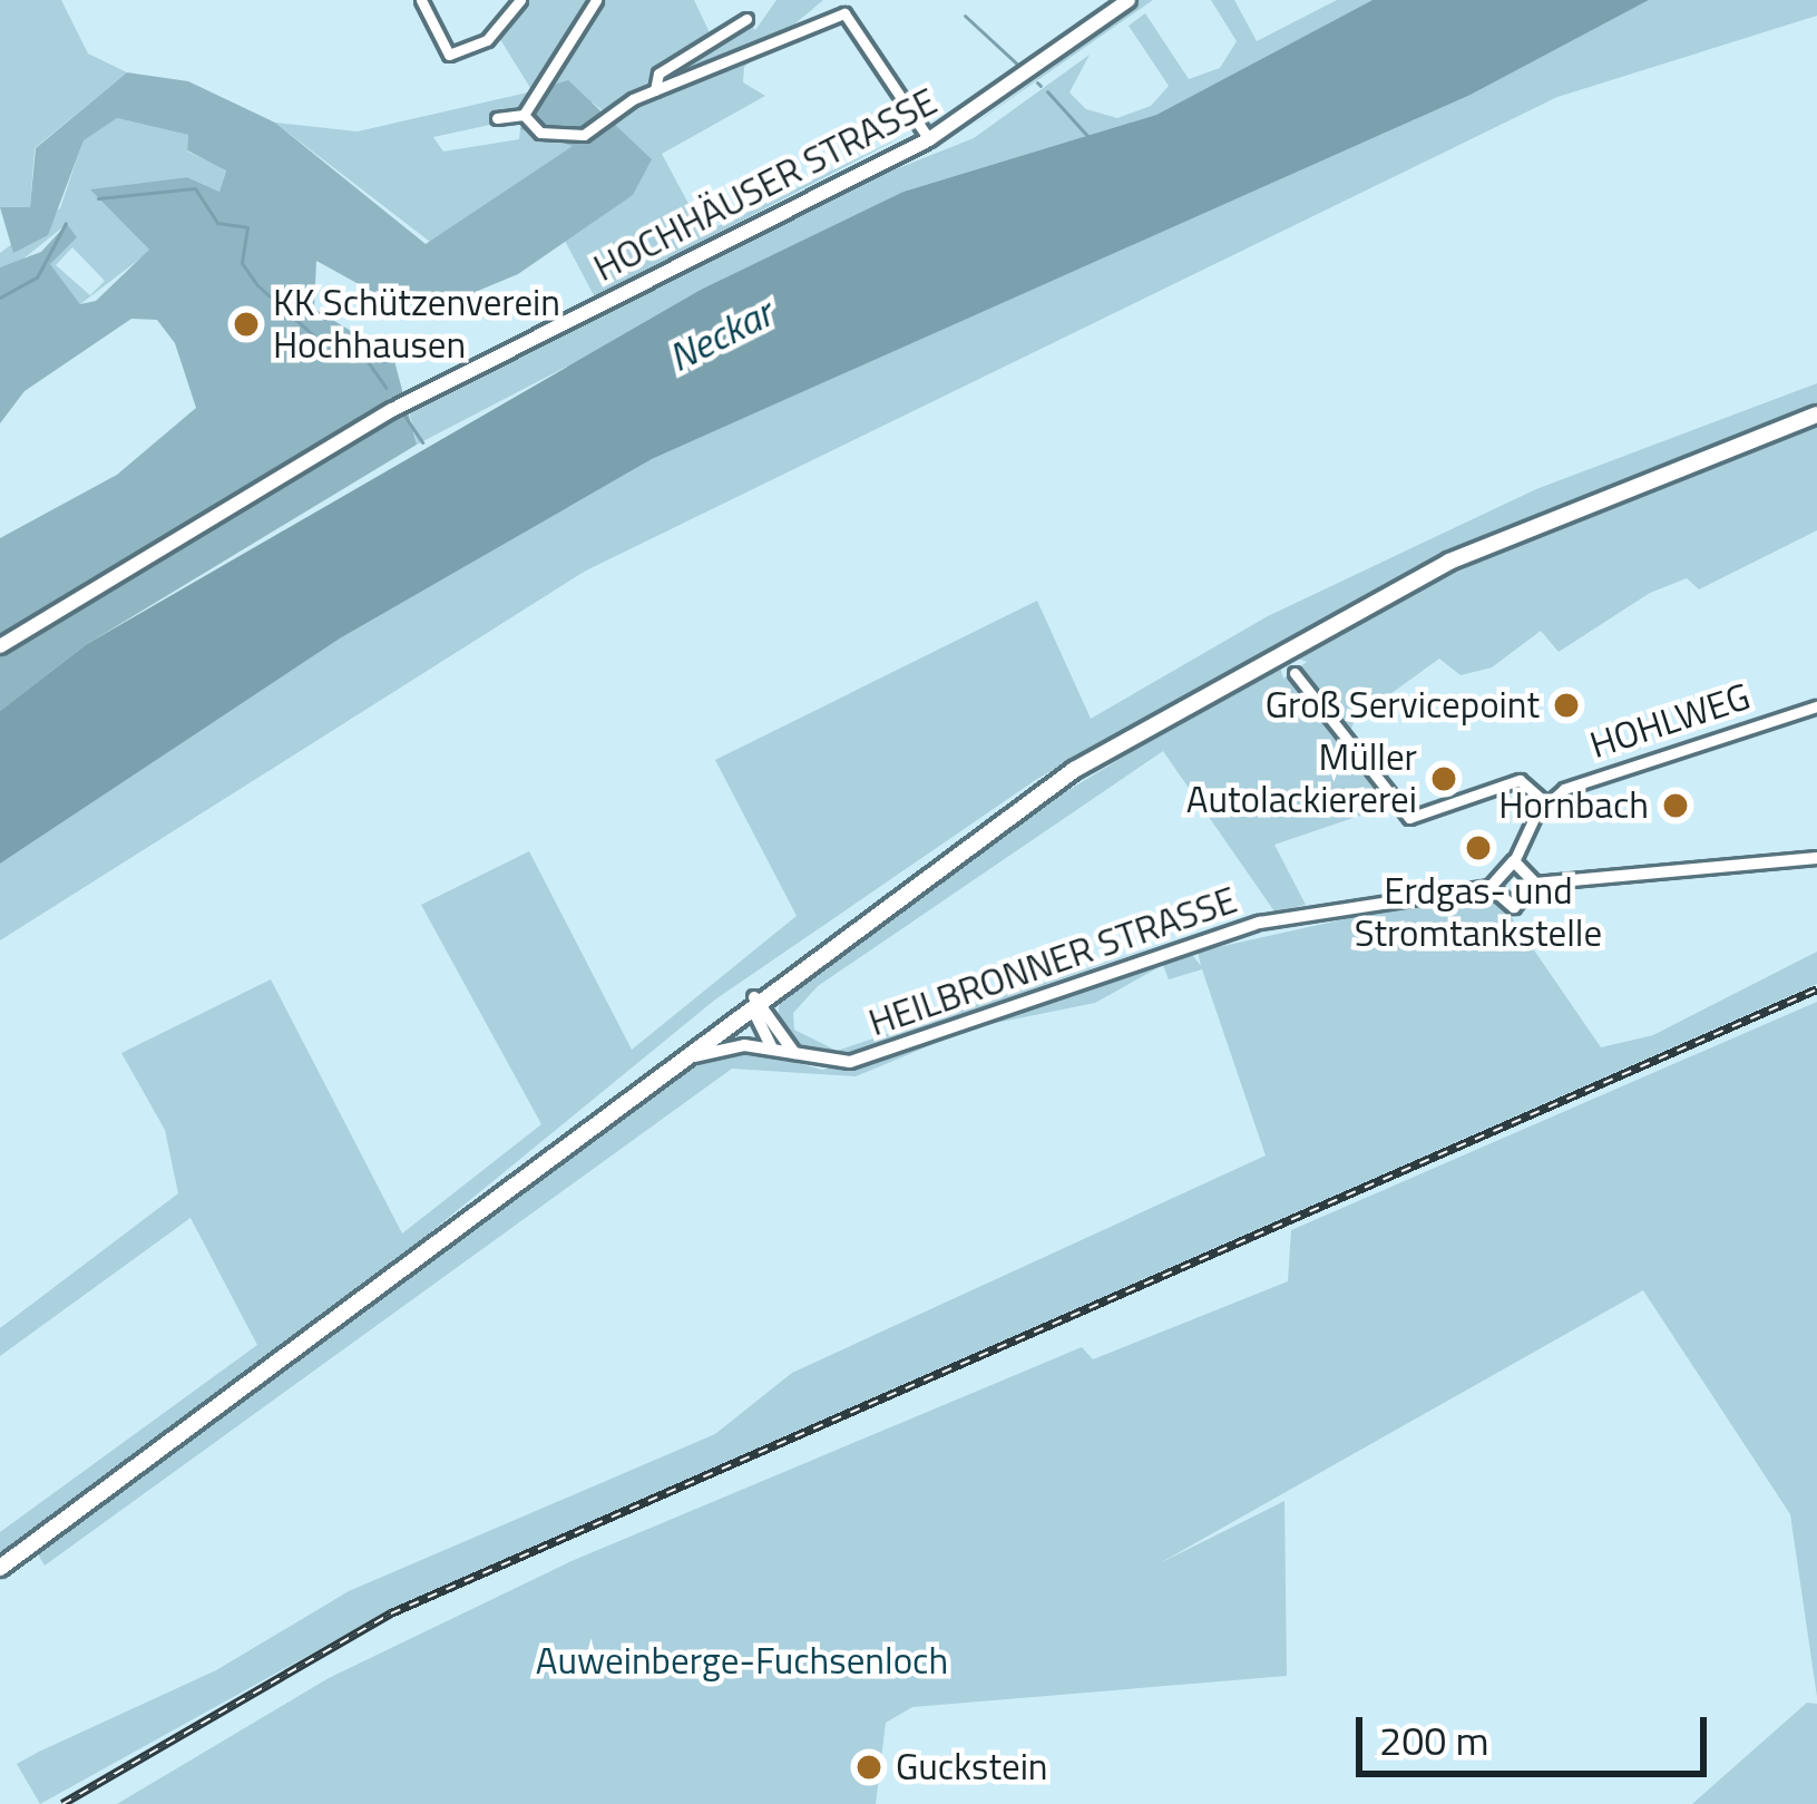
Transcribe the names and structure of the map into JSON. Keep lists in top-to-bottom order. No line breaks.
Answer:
{"streets":{"main road":["HOCHHÄUSER STRASSE"],"street":["HOHLWEG","HEILBRONNER STRASSE"]},"water":["Neckar"],"parks":["Auweinberge-Fuchsenloch"],"places":["KK Schützenverein Hochhausen","Groß Servicepoint","Müller Autolackiererei","Hornbach","Erdgas- und Stromtankstelle","Guckstein"],"scale_bar":"200 m"}
